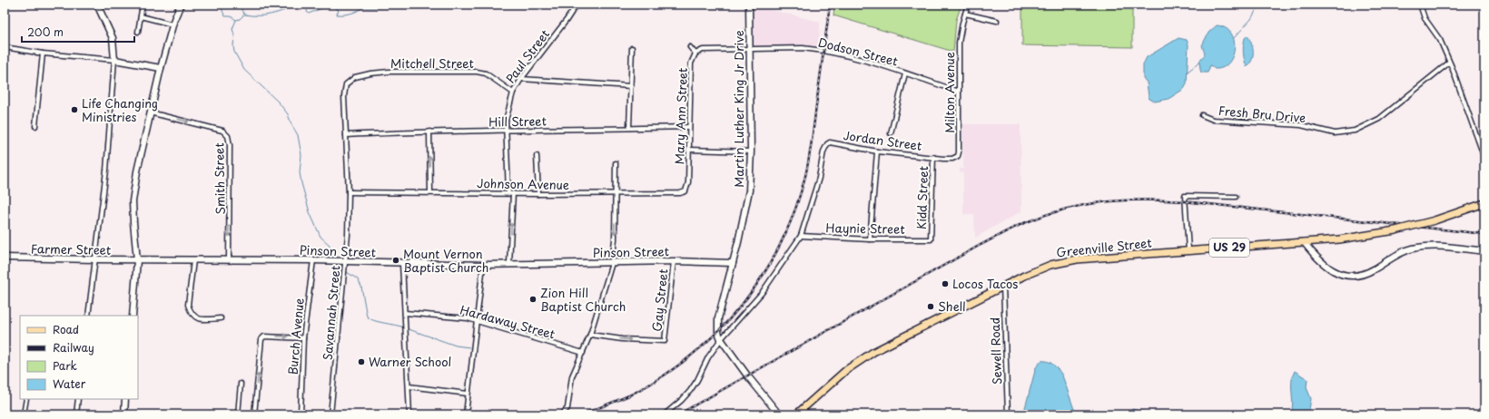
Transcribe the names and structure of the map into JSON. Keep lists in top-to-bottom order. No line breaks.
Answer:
{"streets":{"main road":["Greenville Street","US 29"],"street":["Dodson Street","Paul Street","Mitchell Street","Milton Avenue","Martin Luther King Jr Drive","Fresh Bru Drive","Mary Ann Street","Hill Street","Jordan Street","Smith Street","Johnson Avenue","Kidd Street","Haynie Street","Farmer Street","Pinson Street","Gay Street","Savannah Street","Hardaway Street","Burch Avenue","Sewell Road"]},"crossings":[["Dodson Street","Milton Avenue"],["Dodson Street","Martin Luther King Jr Drive"],["Dodson Street","Mary Ann Street"],["Paul Street","Mitchell Street"],["Paul Street","Hill Street"],["Paul Street","Johnson Avenue"],["Paul Street","Pinson Street"],["Mitchell Street","Savannah Street"],["Milton Avenue","Jordan Street"],["Milton Avenue","Kidd Street"],["Martin Luther King Jr Drive","Mary Ann Street"],["Martin Luther King Jr Drive","Pinson Street"],["Mary Ann Street","Hill Street"],["Mary Ann Street","Johnson Avenue"],["Hill Street","Savannah Street"],["Jordan Street","Kidd Street"],["Jordan Street","Haynie Street"],["Smith Street","Pinson Street"],["Johnson Avenue","Savannah Street"],["Kidd Street","Haynie Street"],["Greenville Street","US 29"],["Greenville Street","Sewell Road"],["Farmer Street","Pinson Street"],["Pinson Street","Gay Street"],["Pinson Street","Savannah Street"],["Pinson Street","Burch Avenue"]],"one_way":["Smith Street"],"places":["Life Changing Ministries","Mount Vernon Baptist Church","Locos Tacos","Zion Hill Baptist Church","Shell","Warner School"],"legend":["Road","Railway","Park","Water"],"scale_bar":"200 m"}
